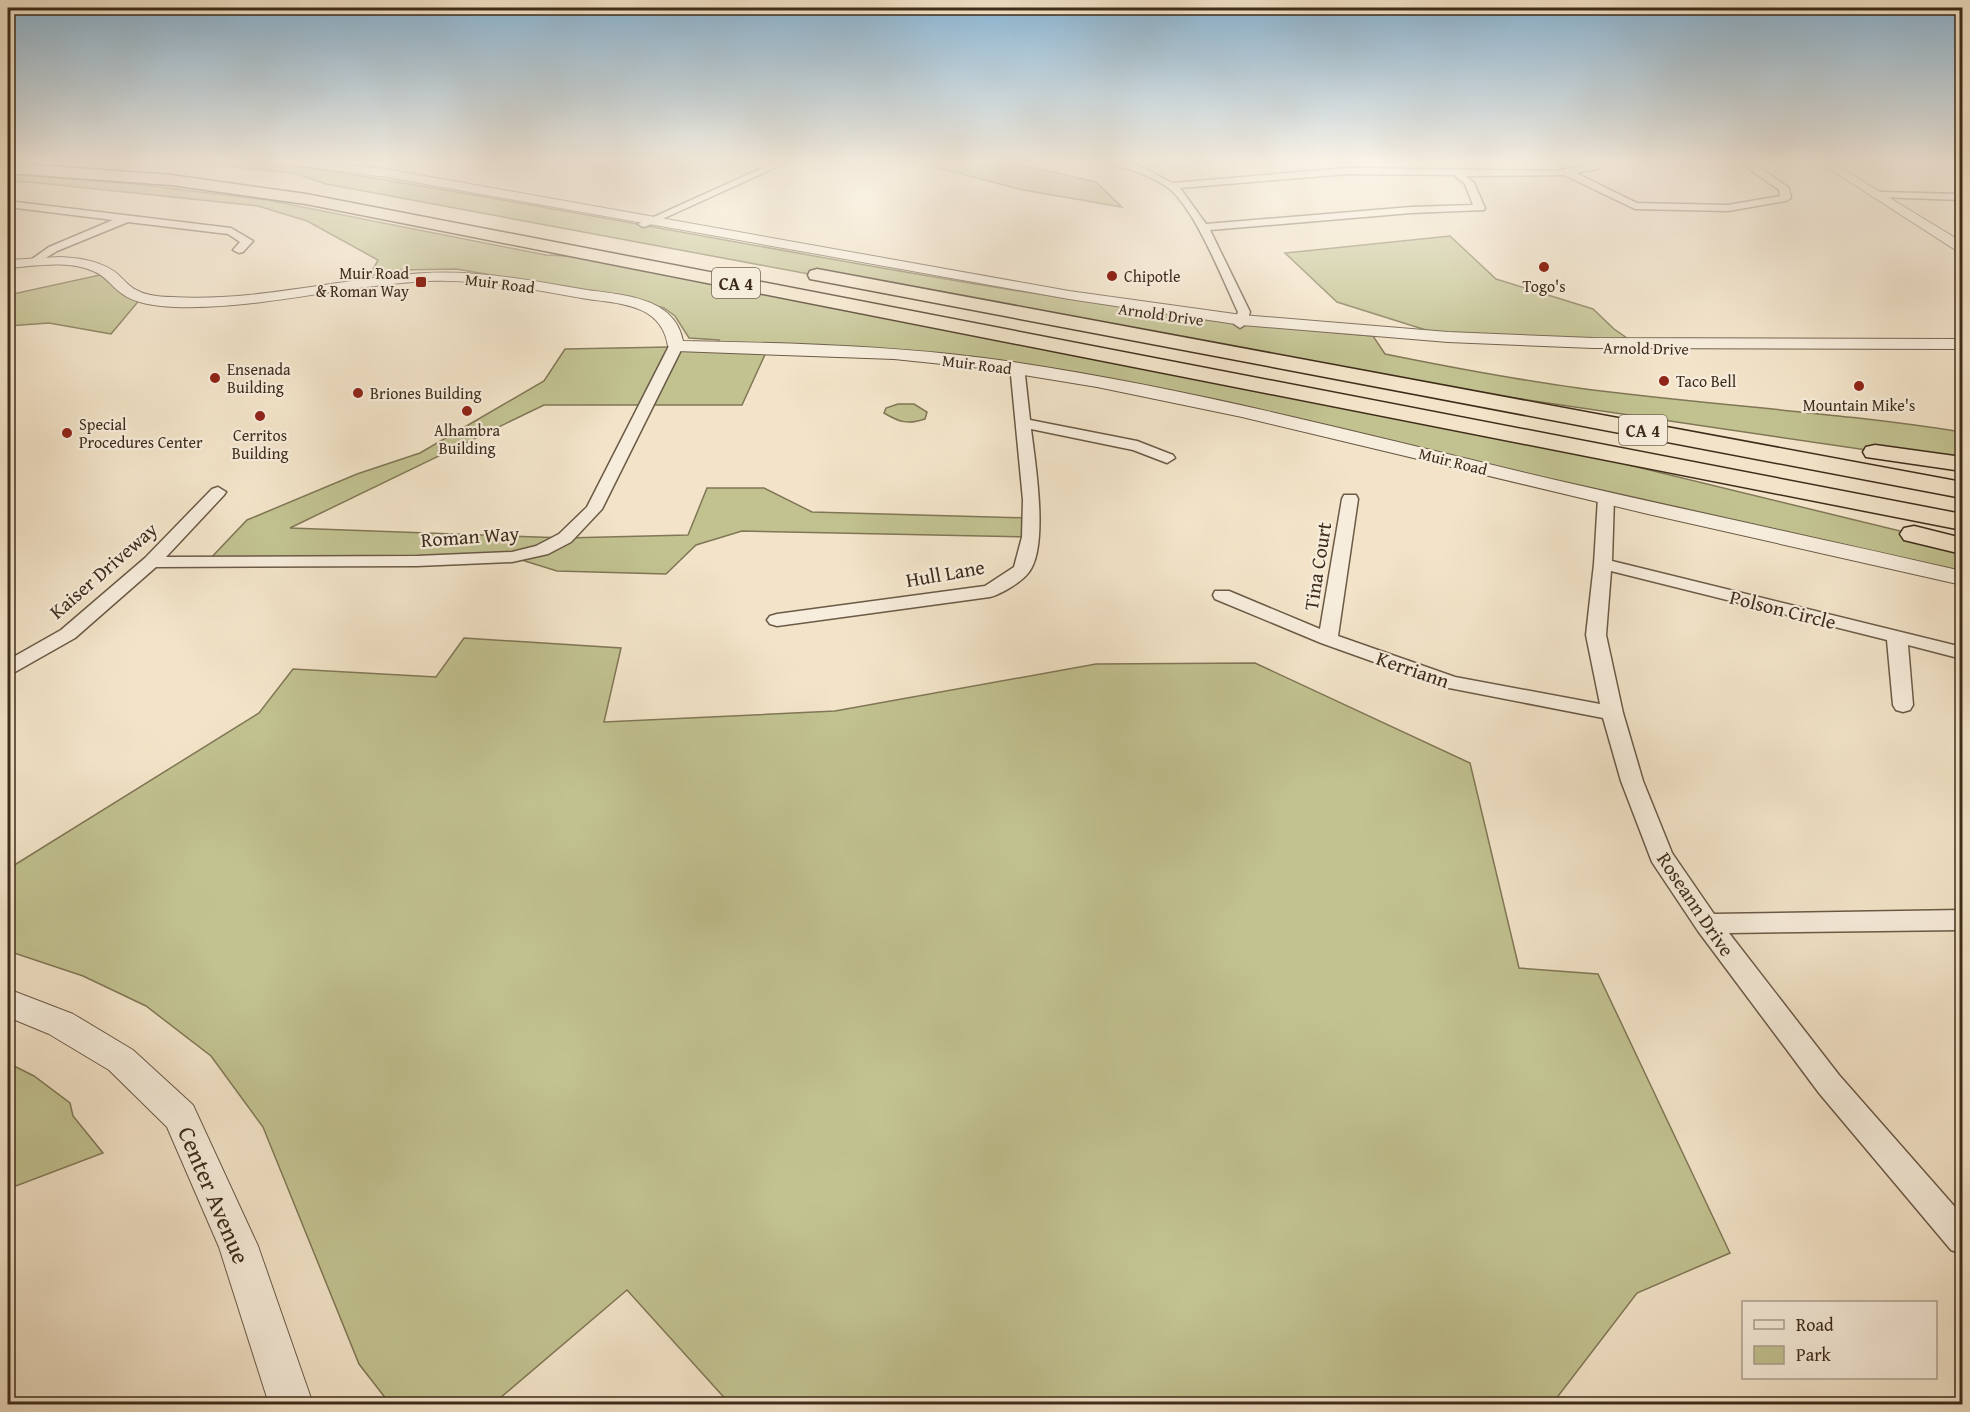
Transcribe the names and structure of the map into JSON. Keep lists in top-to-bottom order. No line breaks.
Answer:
{"streets":{"highway":["CA 4"],"street":["Muir Road","Arnold Drive","Roman Way","Tina Court","Kaiser Driveway","Hull Lane","Polson Circle","Kerriann","Roseann Drive","Center Avenue"]},"crossings":[["Muir Road","Roman Way"],["Muir Road","Hull Lane"],["Muir Road","Roseann Drive"],["Roman Way","Kaiser Driveway"],["Tina Court","Kerriann"],["Polson Circle","Roseann Drive"],["Kerriann","Roseann Drive"]],"places":{"other":["Togo's","Chipotle","Ensenada Building","Taco Bell","Mountain Mike's","Briones Building","Alhambra Building","Cerritos Building","Special Procedures Center"],"transit":["Muir Road & Roman Way"]},"legend":["Road","Park"]}
